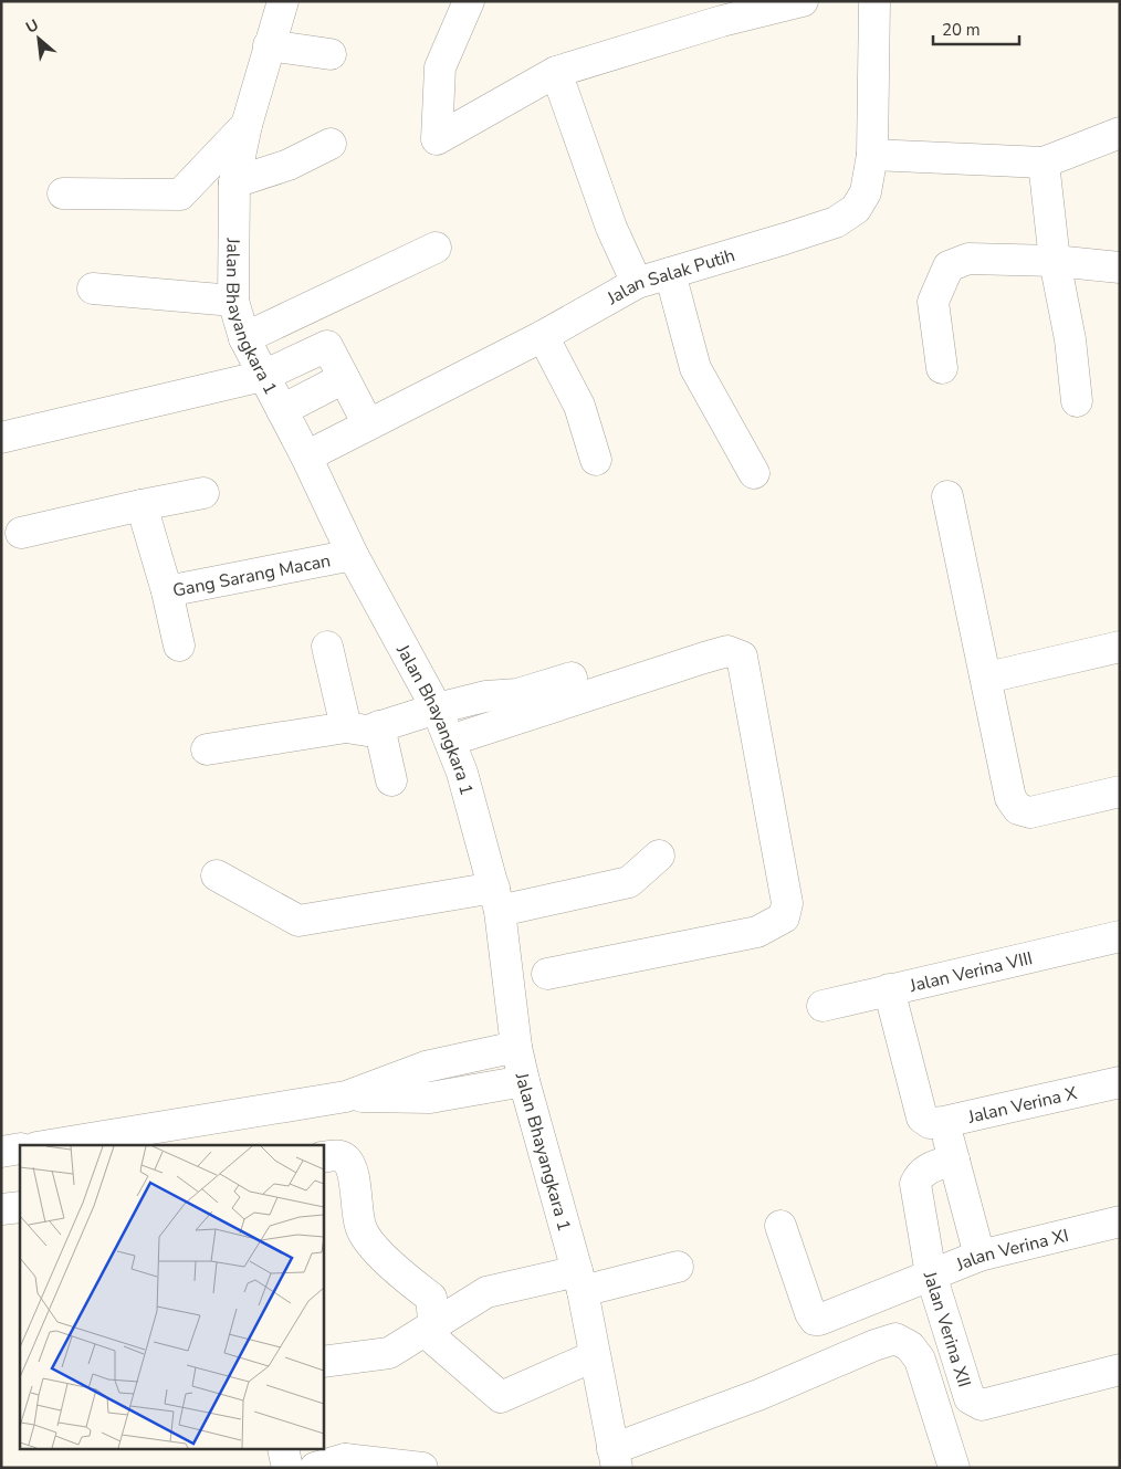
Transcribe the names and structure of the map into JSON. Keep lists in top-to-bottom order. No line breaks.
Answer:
{"streets":{"street":["Jalan Salak Putih","Jalan Bhayangkara 1","Gang Sarang Macan","Jalan Verina VIII","Jalan Verina X","Jalan Verina XI","Jalan Verina XII"]},"crossings":[["Jalan Salak Putih","Jalan Bhayangkara 1"],["Jalan Bhayangkara 1","Gang Sarang Macan"],["Jalan Verina XI","Jalan Verina XII"]],"scale_bar":"20 m","north":"top left"}
